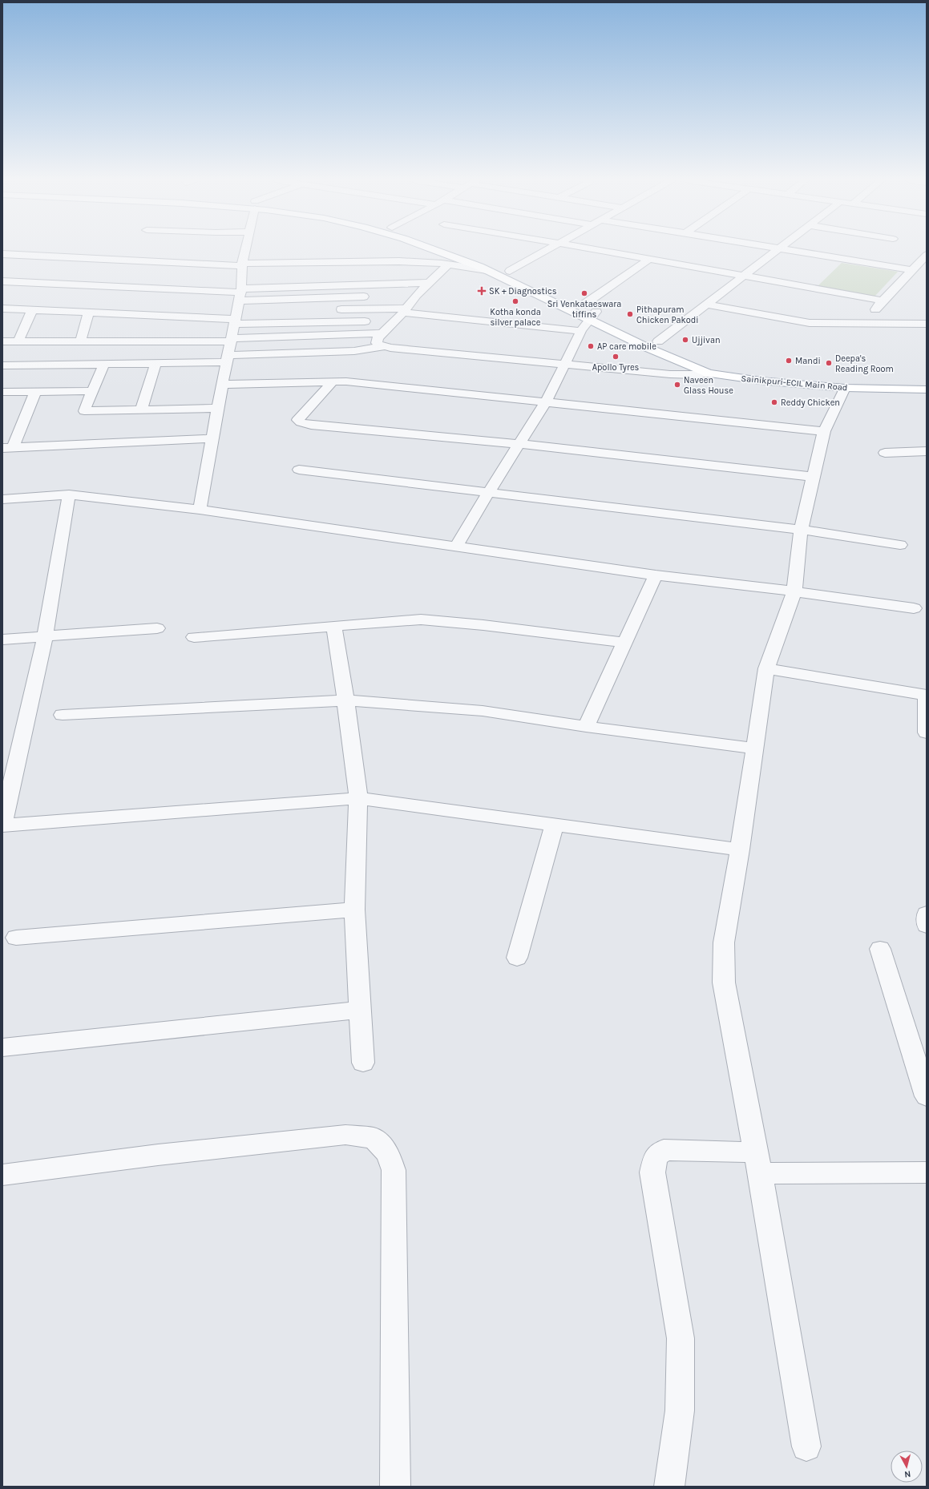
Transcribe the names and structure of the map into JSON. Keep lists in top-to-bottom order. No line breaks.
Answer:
{"streets":{"main road":["Sainikpuri-ECIL Main Road"]},"places":{"health":["SK + Diagnostics"],"other":["Sri Venkataeswara tiffins","Kotha konda silver palace","Pithapuram Chicken Pakodi","Ujjivan","AP care mobile","Apollo Tyres","Mandi","Deepa's Reading Room","Naveen Glass House","Reddy Chicken"]},"north":"bottom"}
